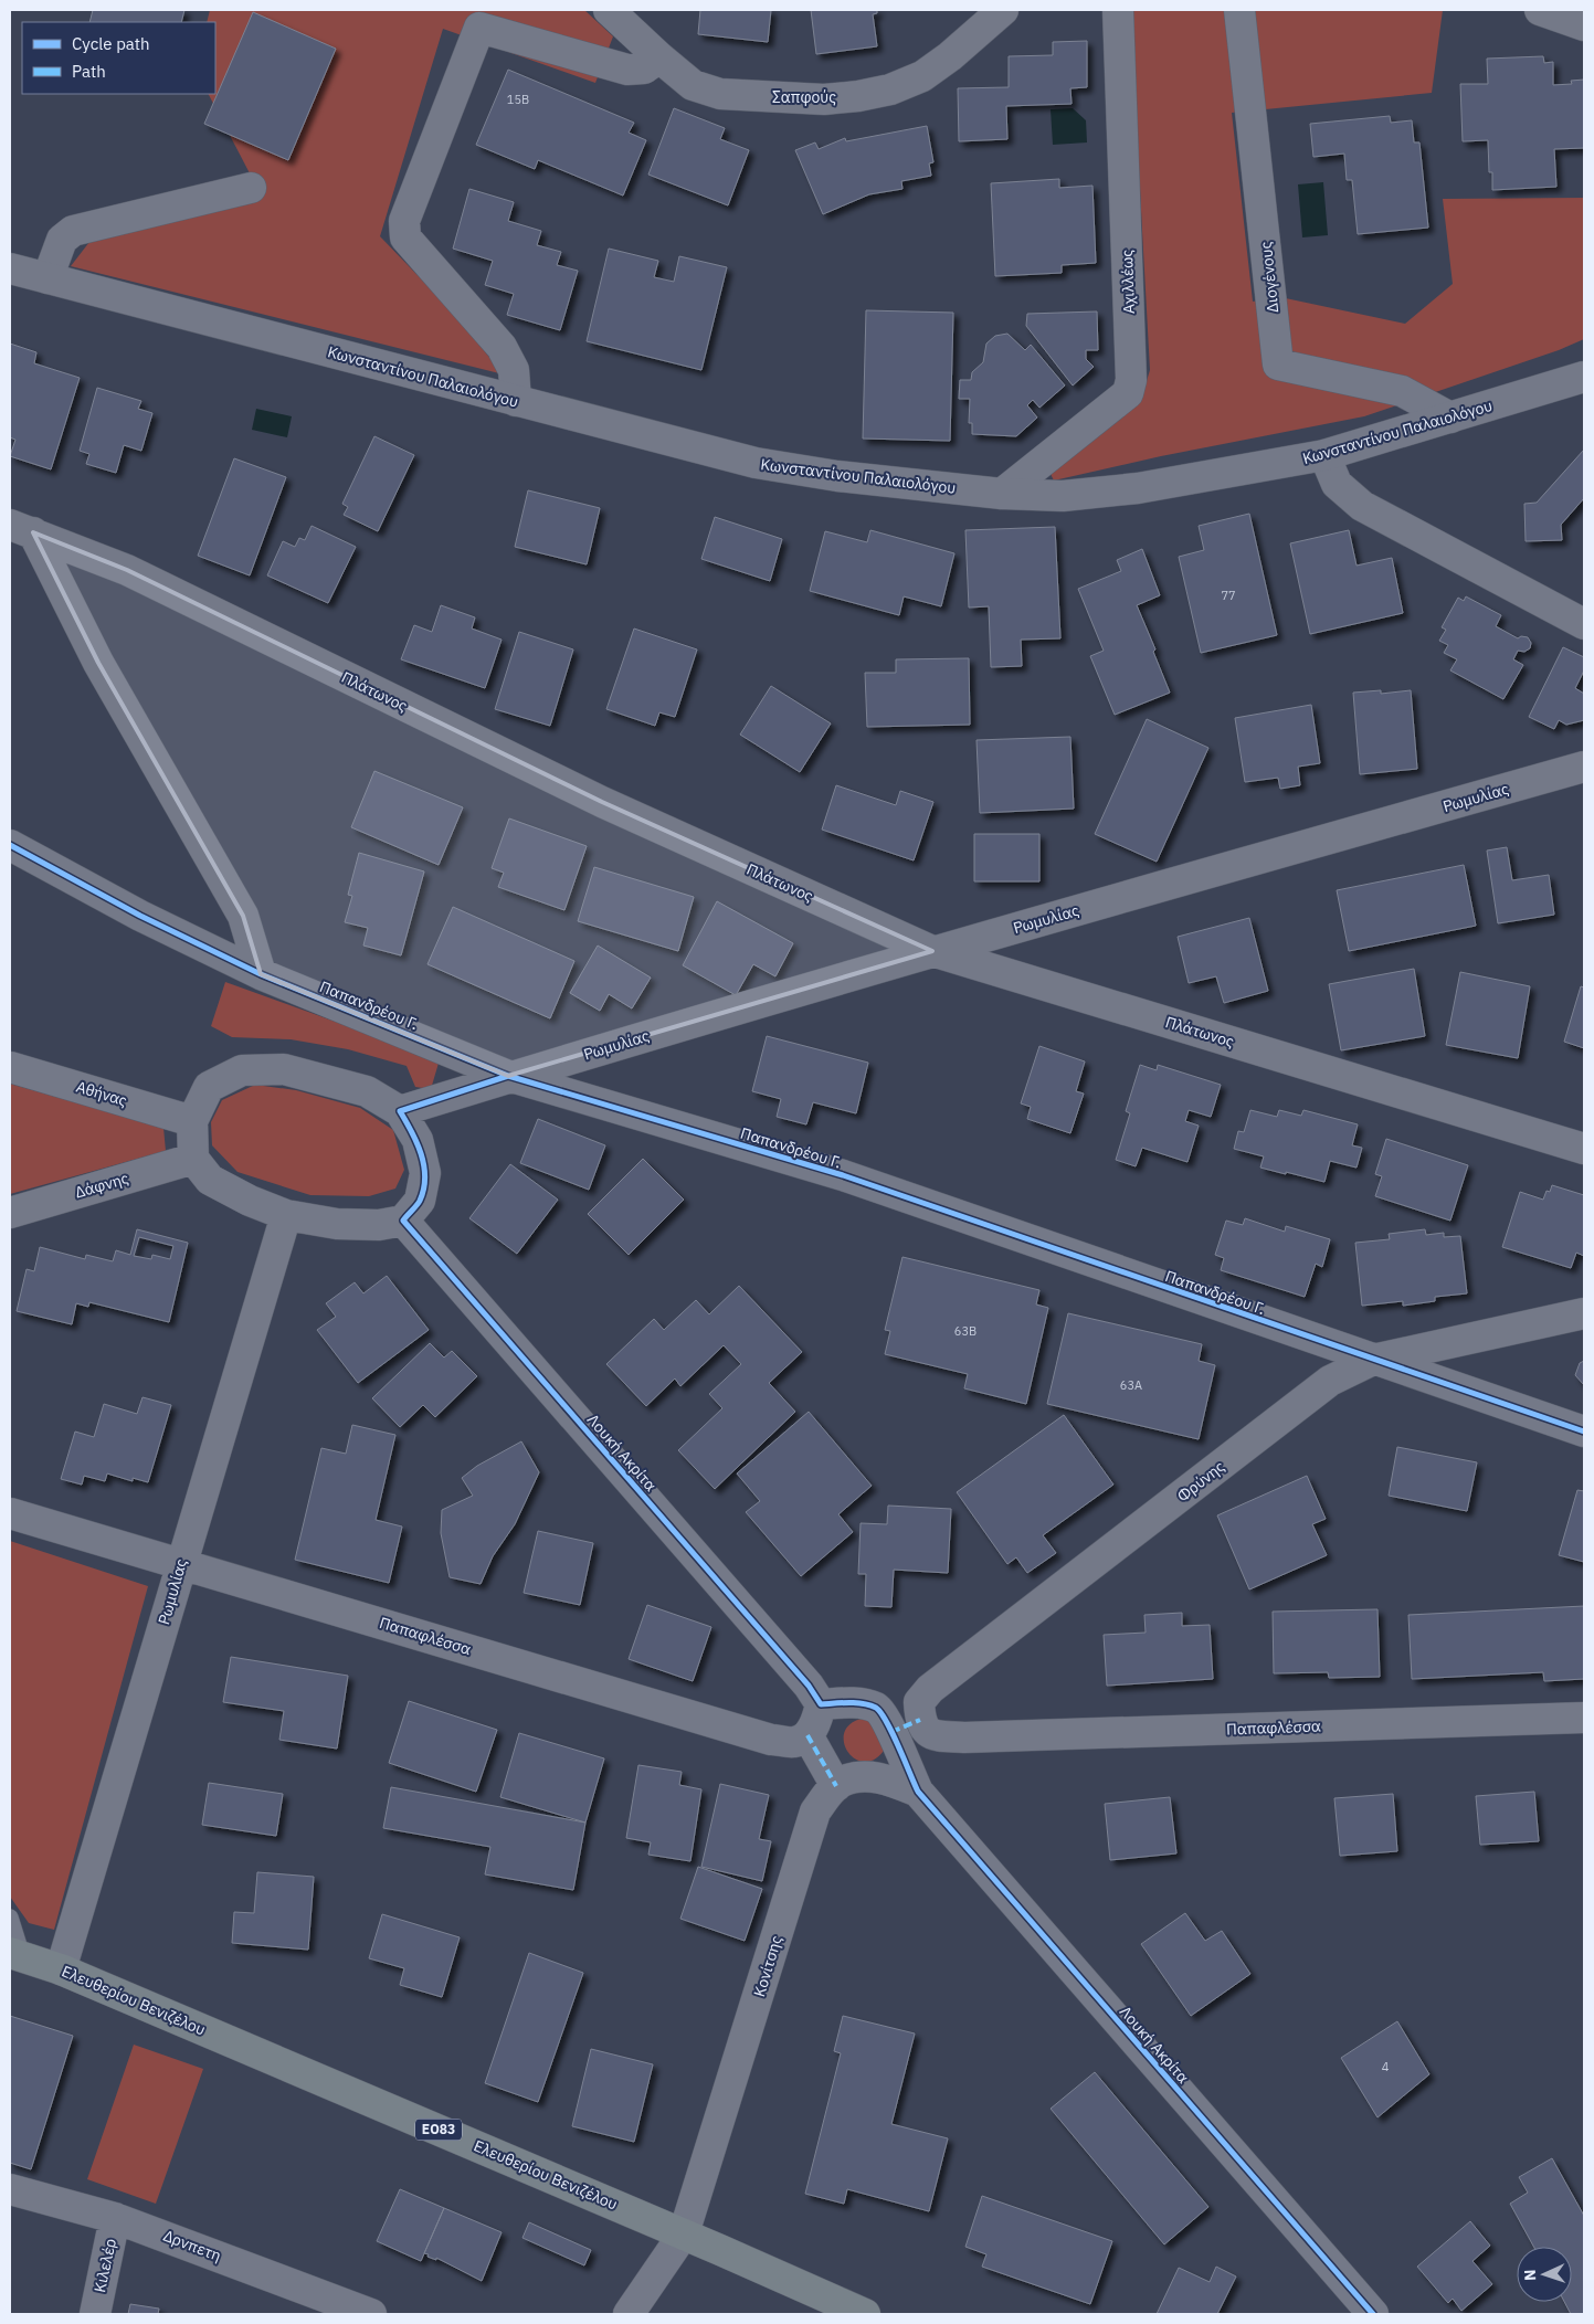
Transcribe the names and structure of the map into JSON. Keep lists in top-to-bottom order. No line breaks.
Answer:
{"streets":{"main road":["Ελευθερίου Βενιζέλου","ΕΟ83"],"street":["Σαπφούς","Διογένους","Αχιλλέως","Κωνσταντίνου Παλαιολόγου","Πλάτωνος","Ρωμυλίας","Παπανδρέου Γ.","Αθήνας","Δάφνης","Λουκή Ακρίτα","Φρύνης","Παπαφλέσσα","Κονίτσης","Δρνπετη","Κιλελέρ"]},"crossings":[["Διογένους","Κωνσταντίνου Παλαιολόγου"],["Αχιλλέως","Κωνσταντίνου Παλαιολόγου"],["Πλάτωνος","Ρωμυλίας"],["Ρωμυλίας","Παπανδρέου Γ."],["Ρωμυλίας","Παπαφλέσσα"],["Ρωμυλίας","Ελευθερίου Βενιζέλου"],["Παπανδρέου Γ.","Φρύνης"],["Φρύνης","Παπαφλέσσα"],["Κονίτσης","Ελευθερίου Βενιζέλου"],["Δρνπετη","Κιλελέρ"]],"house_numbers":["15Β","77","63Β","63Α","4"],"legend":["Cycle path","Path"],"north":"left"}
